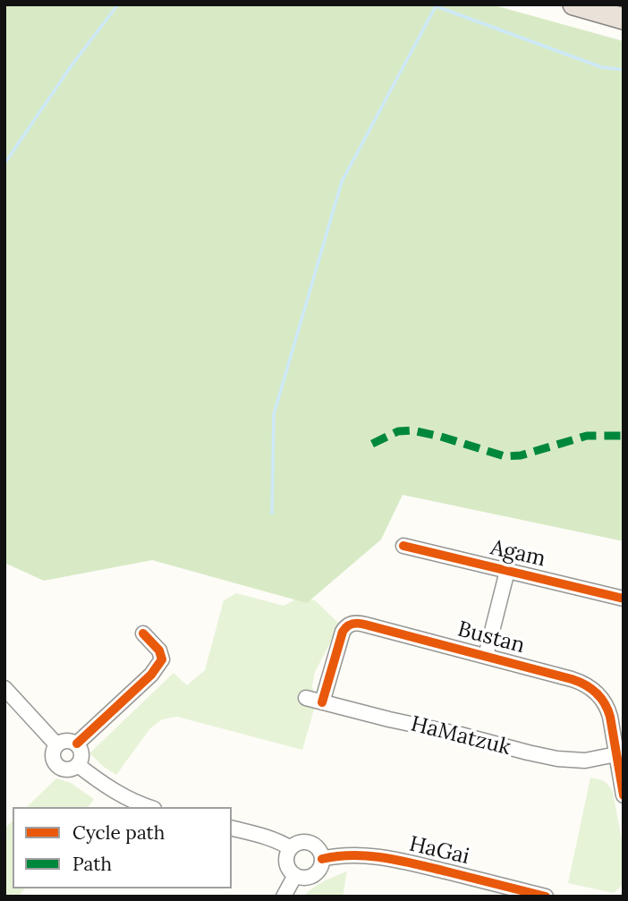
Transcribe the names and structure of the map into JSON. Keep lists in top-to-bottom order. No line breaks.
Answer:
{"streets":{"street":["Agam","Bustan","HaMatzuk","HaGai"]},"crossings":[["Bustan","HaMatzuk"]],"legend":["Cycle path","Path"]}
